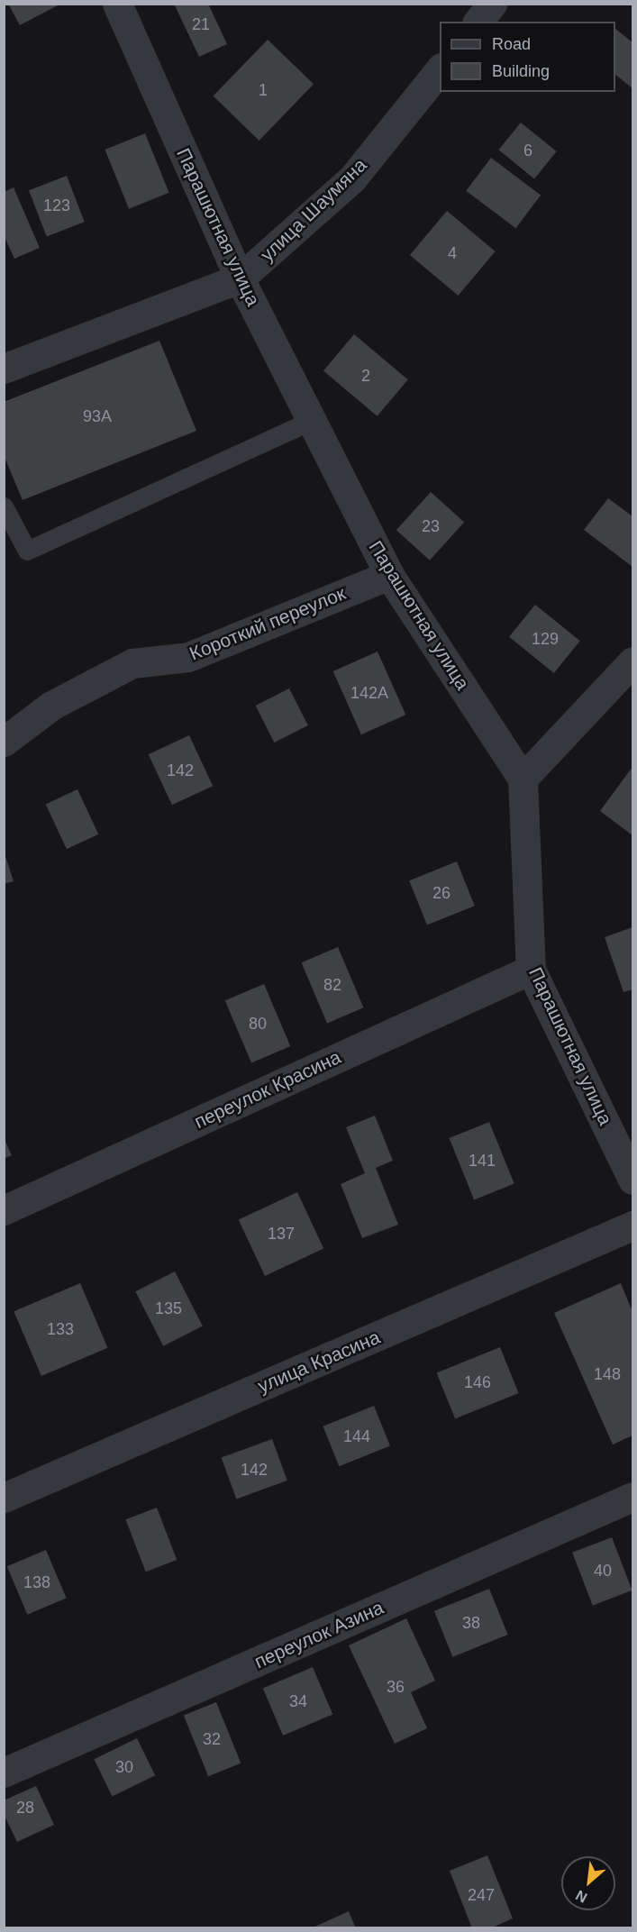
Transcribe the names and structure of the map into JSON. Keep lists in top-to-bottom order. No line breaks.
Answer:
{"streets":{"street":["улица Шаумяна","Парашютная улица","Короткий переулок","переулок Красина","улица Красина","переулок Азина"]},"crossings":[["улица Шаумяна","Парашютная улица"],["Парашютная улица","Короткий переулок"],["Парашютная улица","переулок Красина"]],"house_numbers":["21","1","6","123","4","2","93А","23","129","142А","142","26","82","80","141","137","135","133","148","146","144","142","40","138","38","36","34","32","30","28","247"],"legend":["Road","Building"],"north":"bottom left"}
